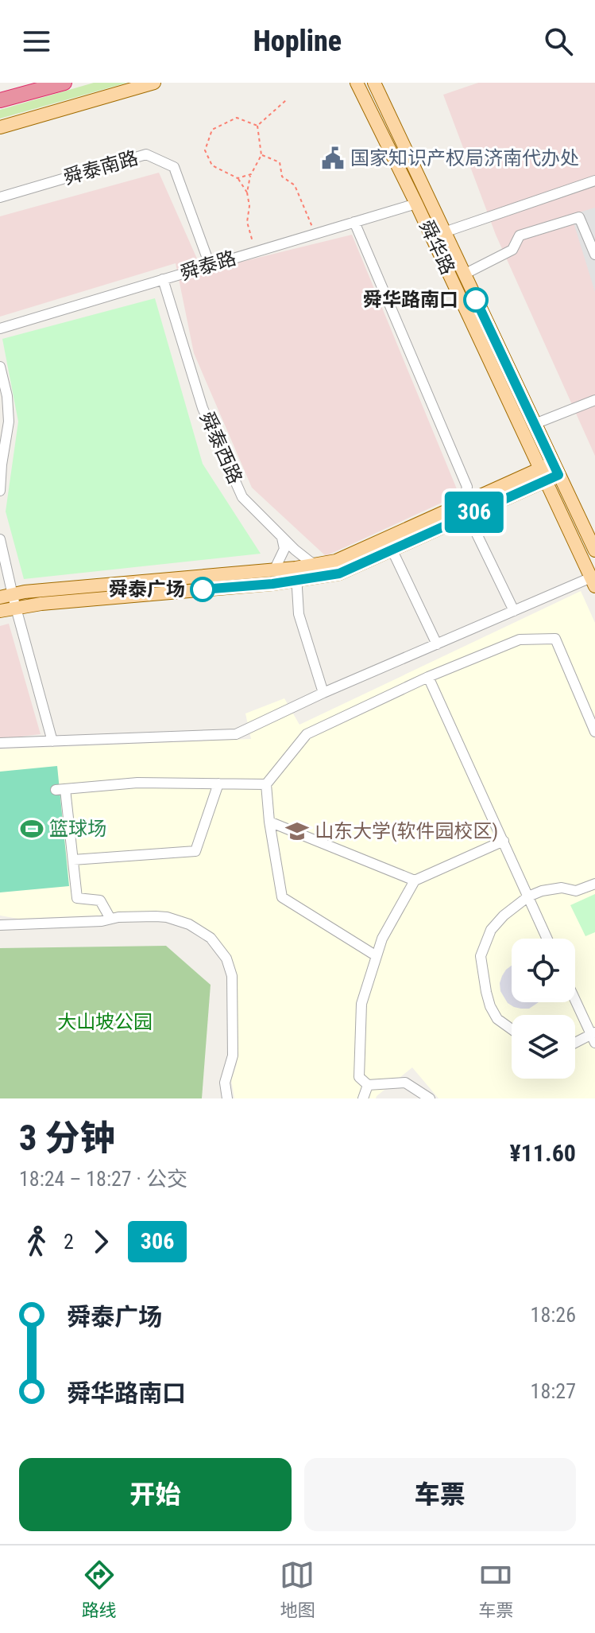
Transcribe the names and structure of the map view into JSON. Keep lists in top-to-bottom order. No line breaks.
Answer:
{"streets":{"main road":["舜华路"],"street":["舜泰南路","舜泰路","舜泰西路"]},"crossings":[["舜泰南路","舜泰路"],["舜华路","舜泰路"],["舜泰路","舜泰西路"]],"parks":["大山坡公园"],"places":{"public building":["国家知识产权局济南代办处"],"other":["舜华路南口","舜泰广场"],"sports":["篮球场"],"school or university":["山东大学(软件园校区)"]},"lines":["bus line 306"],"page":{"header":"Hopline","on_map":"306","heading":["3 分钟","18:24 – 18:27 · 公交","¥11.60"],"legs":["2","306"],"list":[{"name":"舜泰广场","value":"18:26"},{"name":"舜华路南口","value":"18:27"}],"buttons":["开始","车票"],"tabs":["路线","地图","车票"]}}
